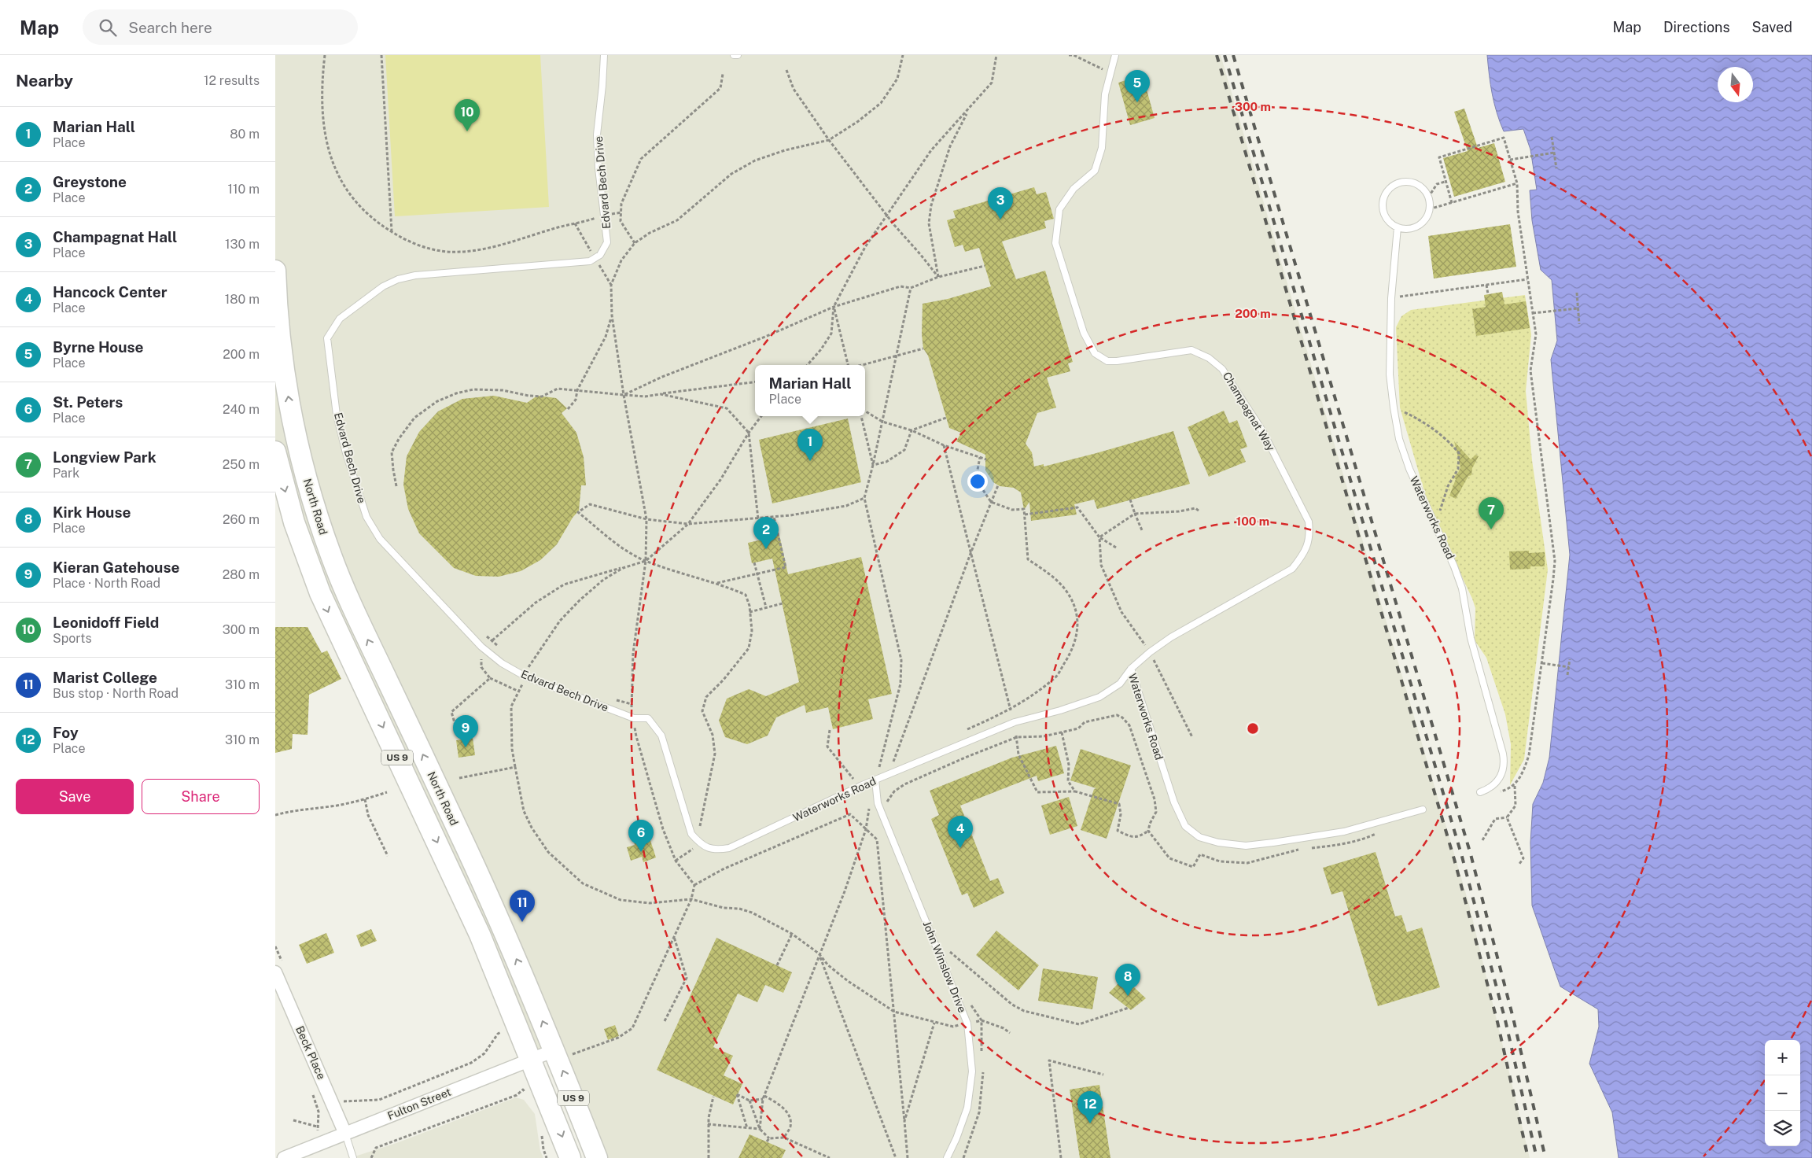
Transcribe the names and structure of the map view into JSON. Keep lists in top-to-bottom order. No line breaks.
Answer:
{"streets":{"highway":["North Road","US 9"],"street":["Beck Place","Fulton Street"],"lane":["Edvard Bech Drive","Champagnat Way","Waterworks Road","John Winslow Drive"]},"crossings":[["Edvard Bech Drive","Waterworks Road"],["Champagnat Way","Waterworks Road"],["North Road","Fulton Street"],["Waterworks Road","John Winslow Drive"],["US 9","Fulton Street"],["Beck Place","Fulton Street"]],"north":"bottom","page":{"header":"Map","search":"Search here","nav":["Map","Directions","Saved"],"heading":["Nearby","12 results"],"pins":["5","10","3","1","7","2","9","4","6","11","8","12"],"list":[{"mark":"1","name":"Marian Hall","note":"Place","value":"80 m"},{"mark":"2","name":"Greystone","note":"Place","value":"110 m"},{"mark":"3","name":"Champagnat Hall","note":"Place","value":"130 m"},{"mark":"4","name":"Hancock Center","note":"Place","value":"180 m"},{"mark":"5","name":"Byrne House","note":"Place","value":"200 m"},{"mark":"6","name":"St. Peters","note":"Place","value":"240 m"},{"mark":"7","name":"Longview Park","note":"Park","value":"250 m"},{"mark":"8","name":"Kirk House","note":"Place","value":"260 m"},{"mark":"9","name":"Kieran Gatehouse","note":"Place · North Road","value":"280 m"},{"mark":"10","name":"Leonidoff Field","note":"Sports","value":"300 m"},{"mark":"11","name":"Marist College","note":"Bus stop · North Road","value":"310 m"},{"mark":"12","name":"Foy","note":"Place","value":"310 m"}],"popup":["Marian Hall","Place"],"buttons":["Save","Share"],"map_buttons":["+","−"]},"rings":["300 m","200 m","100 m"]}
